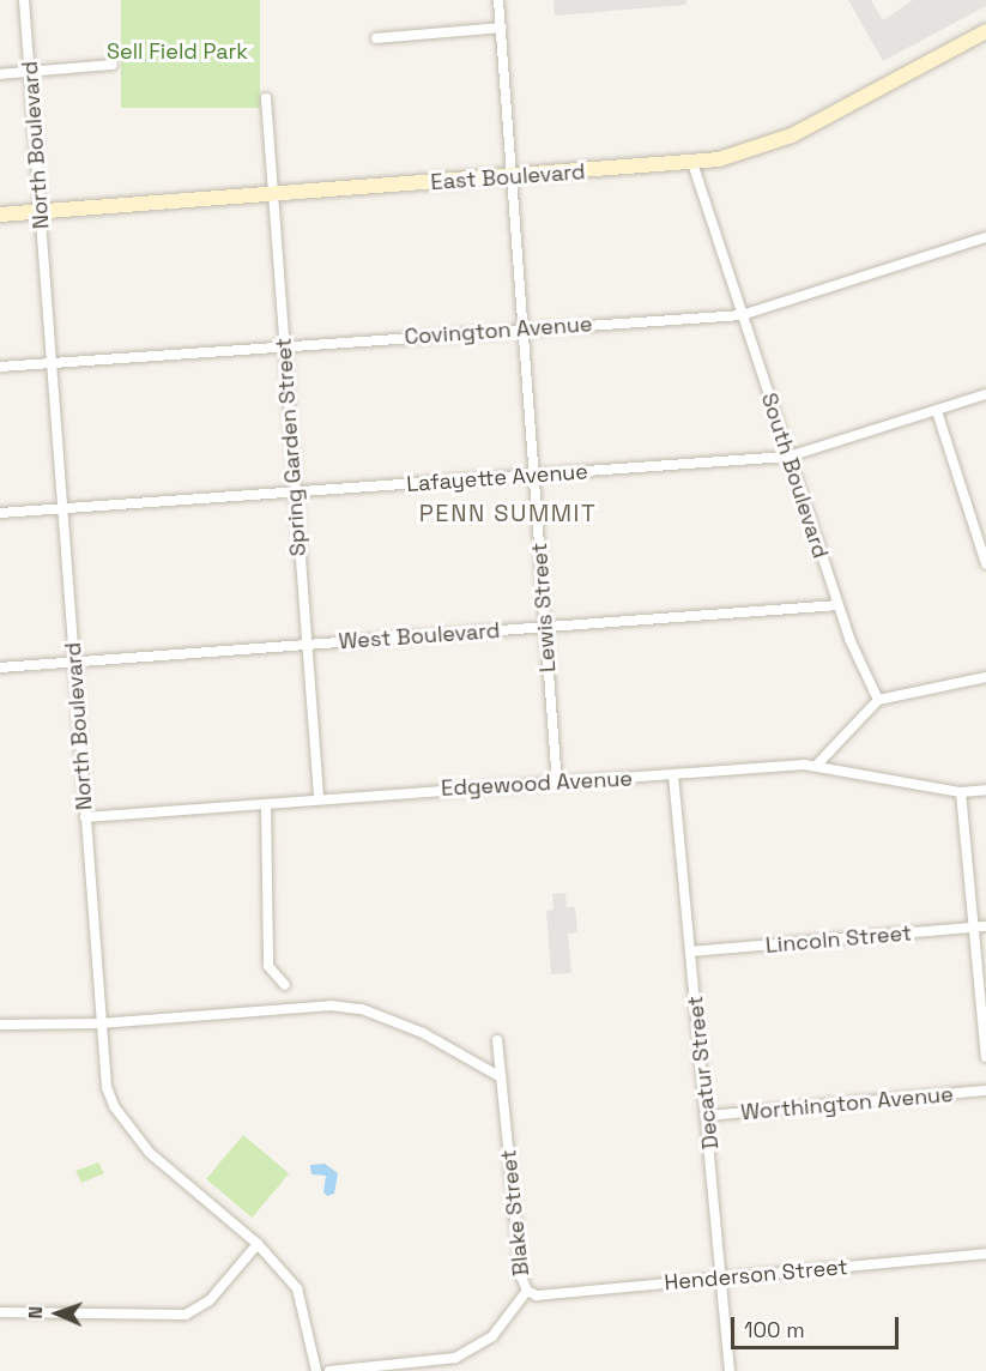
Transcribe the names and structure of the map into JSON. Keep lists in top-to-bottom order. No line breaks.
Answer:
{"streets":{"street":["North Boulevard","East Boulevard","Covington Avenue","Spring Garden Street","South Boulevard","Lafayette Avenue","Lewis Street","West Boulevard","Edgewood Avenue","Lincoln Street","Decatur Street","Worthington Avenue","Blake Street","Henderson Street"]},"crossings":[["North Boulevard","East Boulevard"],["North Boulevard","Covington Avenue"],["North Boulevard","Lafayette Avenue"],["North Boulevard","West Boulevard"],["North Boulevard","Edgewood Avenue"],["East Boulevard","Spring Garden Street"],["East Boulevard","South Boulevard"],["East Boulevard","Lewis Street"],["Covington Avenue","Spring Garden Street"],["Covington Avenue","South Boulevard"],["Covington Avenue","Lewis Street"],["Spring Garden Street","Lafayette Avenue"],["Spring Garden Street","West Boulevard"],["Spring Garden Street","Edgewood Avenue"],["South Boulevard","Lafayette Avenue"],["South Boulevard","West Boulevard"],["Lafayette Avenue","Lewis Street"],["Lewis Street","West Boulevard"],["Lewis Street","Edgewood Avenue"],["Edgewood Avenue","Decatur Street"],["Lincoln Street","Decatur Street"],["Decatur Street","Worthington Avenue"],["Decatur Street","Henderson Street"],["Blake Street","Henderson Street"]],"districts":["PENN SUMMIT"],"parks":["Sell Field Park"],"scale_bar":"100 m","north":"left"}
